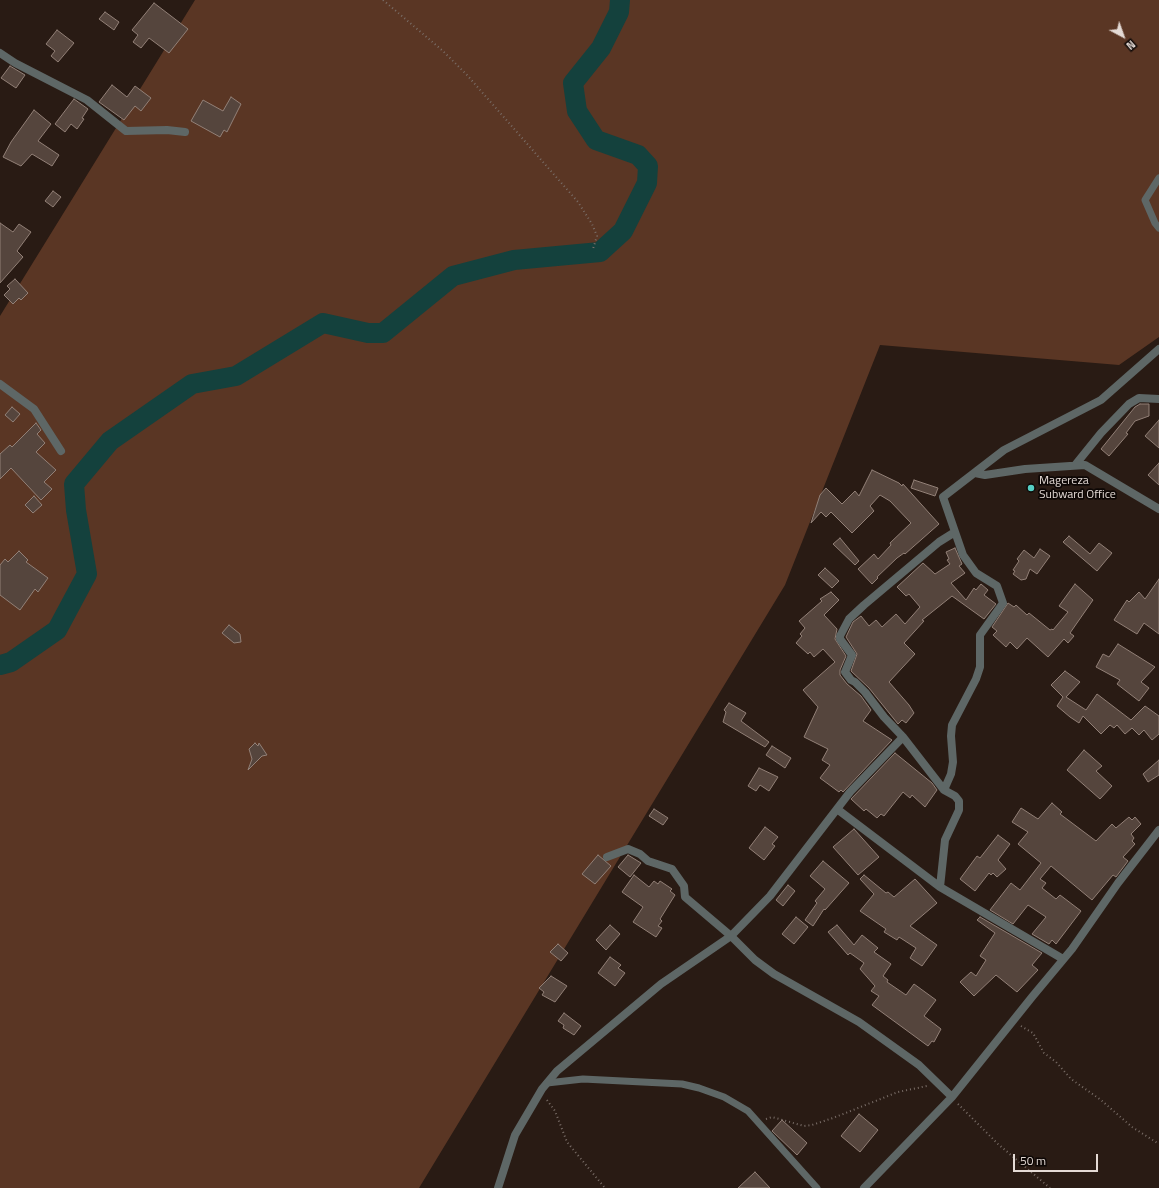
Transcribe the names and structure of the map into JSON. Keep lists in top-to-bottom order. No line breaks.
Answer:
{"places":["Magereza Subward Office"],"scale_bar":"50 m","north":"bottom right"}
